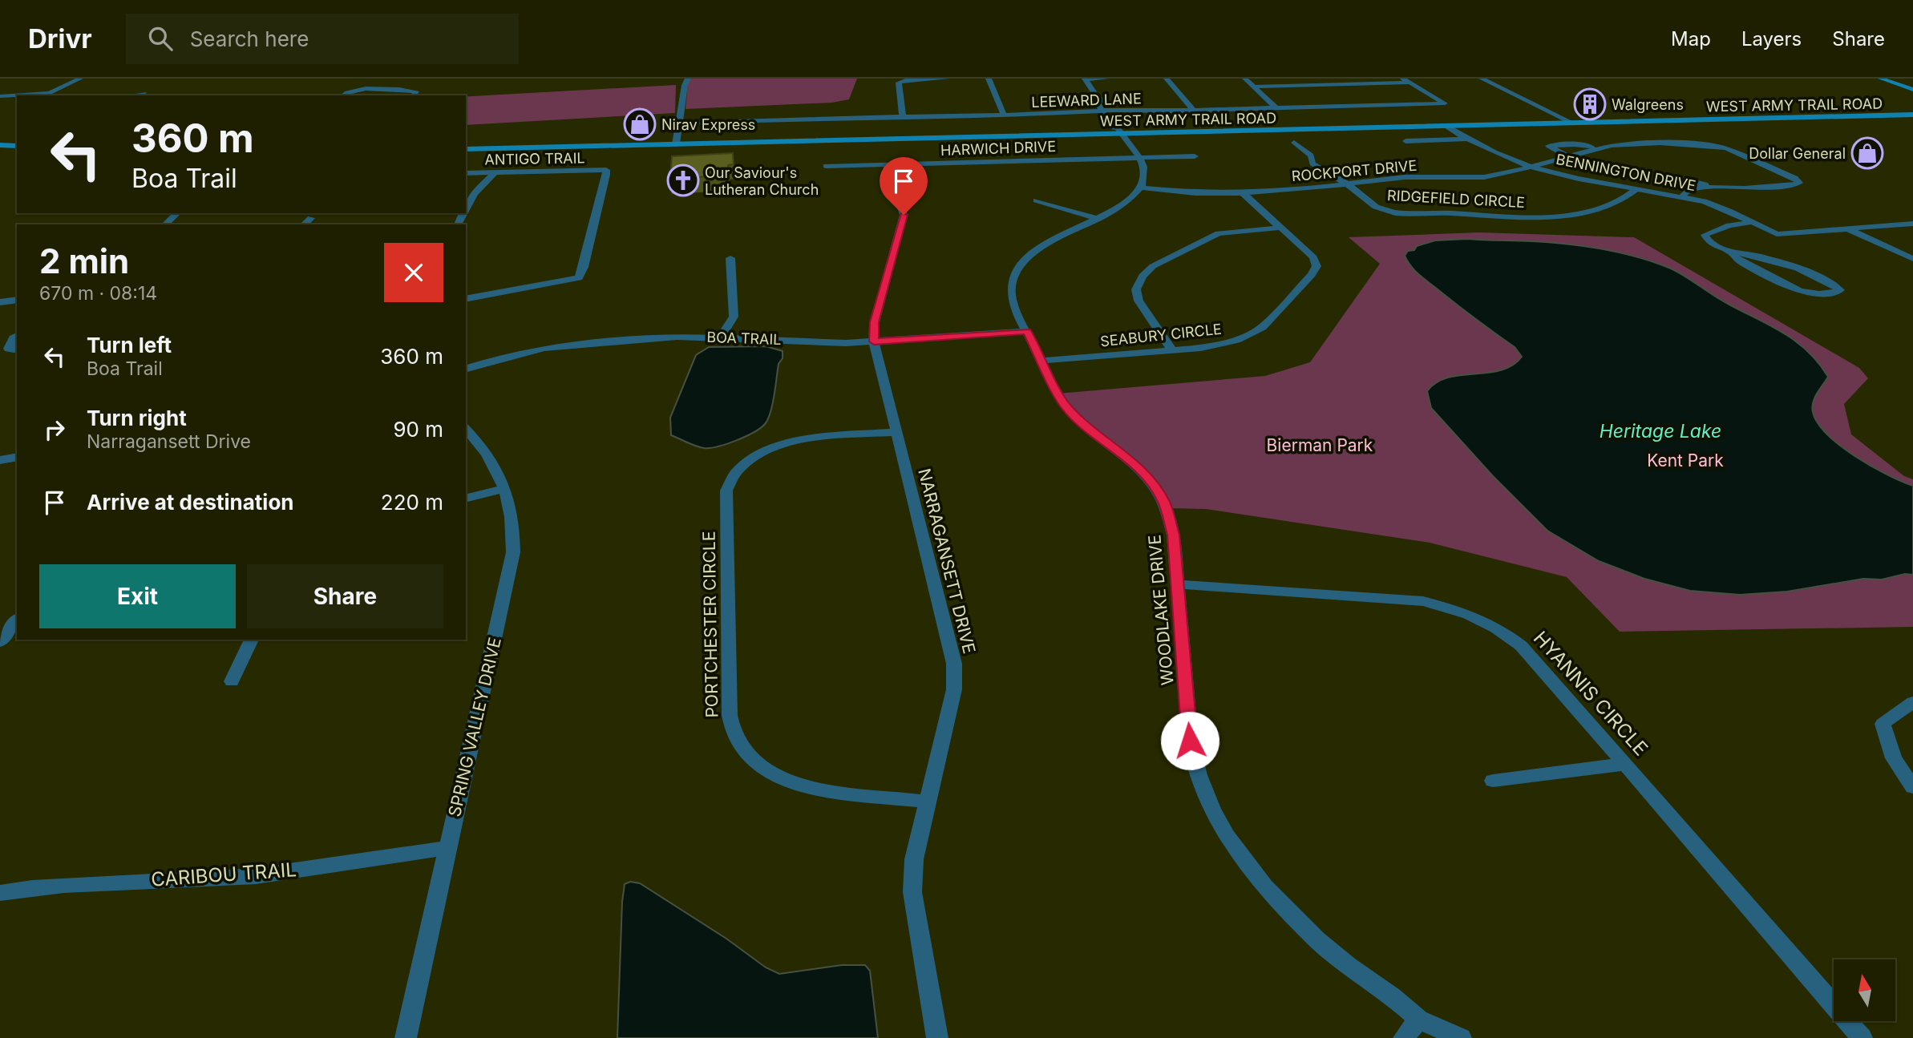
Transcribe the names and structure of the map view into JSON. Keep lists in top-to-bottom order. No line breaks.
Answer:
{"streets":{"main road":["WEST ARMY TRAIL ROAD"],"street":["LEEWARD LANE","HARWICH DRIVE","ANTIGO TRAIL","ROCKPORT DRIVE","BENNINGTON DRIVE","RIDGEFIELD CIRCLE","SEABURY CIRCLE","BOA TRAIL","NARRAGANSETT DRIVE","WOODLAKE DRIVE","PORTCHESTER CIRCLE","HYANNIS CIRCLE","SPRING VALLEY DRIVE","CARIBOU TRAIL"]},"crossings":[["WEST ARMY TRAIL ROAD","BENNINGTON DRIVE"],["HARWICH DRIVE","NARRAGANSETT DRIVE"],["ROCKPORT DRIVE","BENNINGTON DRIVE"],["ROCKPORT DRIVE","RIDGEFIELD CIRCLE"],["ROCKPORT DRIVE","SEABURY CIRCLE"],["ROCKPORT DRIVE","WOODLAKE DRIVE"],["BENNINGTON DRIVE","RIDGEFIELD CIRCLE"],["SEABURY CIRCLE","WOODLAKE DRIVE"],["BOA TRAIL","NARRAGANSETT DRIVE"],["BOA TRAIL","WOODLAKE DRIVE"],["NARRAGANSETT DRIVE","PORTCHESTER CIRCLE"],["WOODLAKE DRIVE","HYANNIS CIRCLE"],["SPRING VALLEY DRIVE","CARIBOU TRAIL"]],"water":["Heritage Lake"],"parks":["Bierman Park","Kent Park"],"places":{"building":["Walgreens"],"shop":["Nirav Express","Dollar General"],"church":["Our Saviour's Lutheran Church"]},"north":"top","page":{"header":"Drivr","search":"Search here","nav":["Map","Layers","Share"],"turn":["360 m","Boa Trail"],"heading":["2 min","670 m · 08:14"],"list":[{"name":"Turn left","note":"Boa Trail","value":"360 m"},{"name":"Turn right","note":"Narragansett Drive","value":"90 m"},{"name":"Arrive at destination","value":"220 m"}],"buttons":["Exit","Share"]}}
